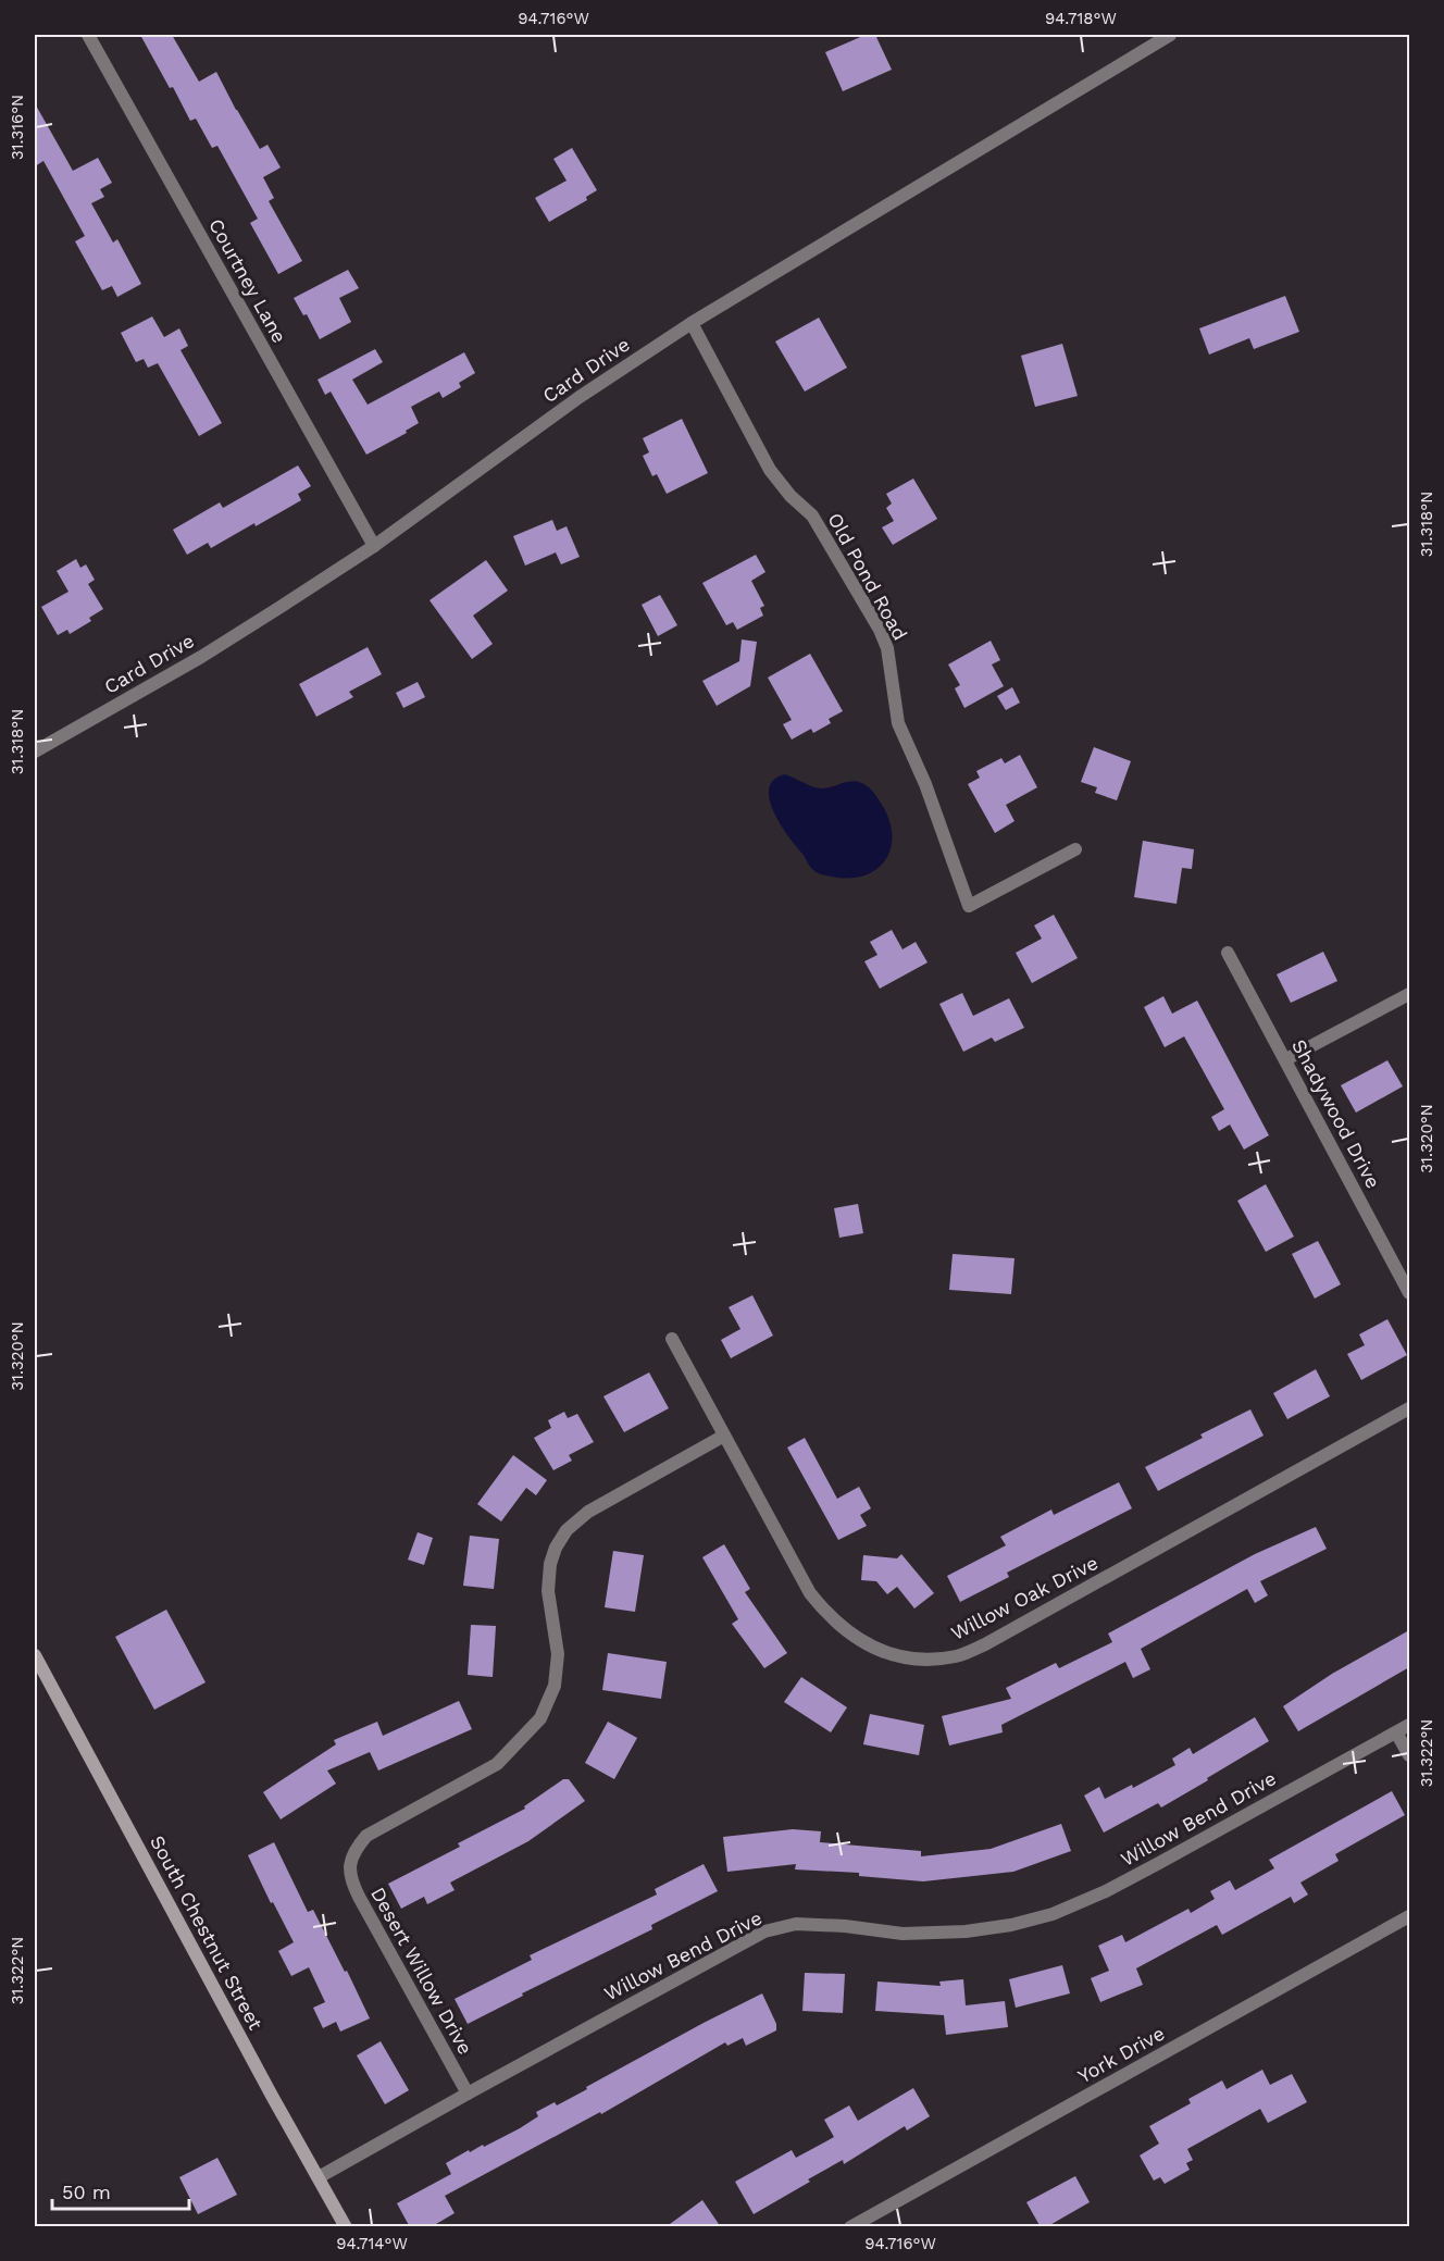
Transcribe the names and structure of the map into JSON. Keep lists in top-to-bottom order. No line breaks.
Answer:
{"streets":{"main road":["South Chestnut Street"],"street":["Courtney Lane","Card Drive","Old Pond Road","Shadywood Drive","Willow Oak Drive","Willow Bend Drive","Desert Willow Drive","York Drive"]},"crossings":[["Courtney Lane","Card Drive"],["Card Drive","Old Pond Road"],["Willow Oak Drive","Desert Willow Drive"],["Willow Bend Drive","South Chestnut Street"],["Willow Bend Drive","Desert Willow Drive"]],"scale_bar":"50 m","coordinates":["94.716°W","94.718°W","31.316°N","31.318°N","31.320°N","31.322°N","94.714°W"]}
